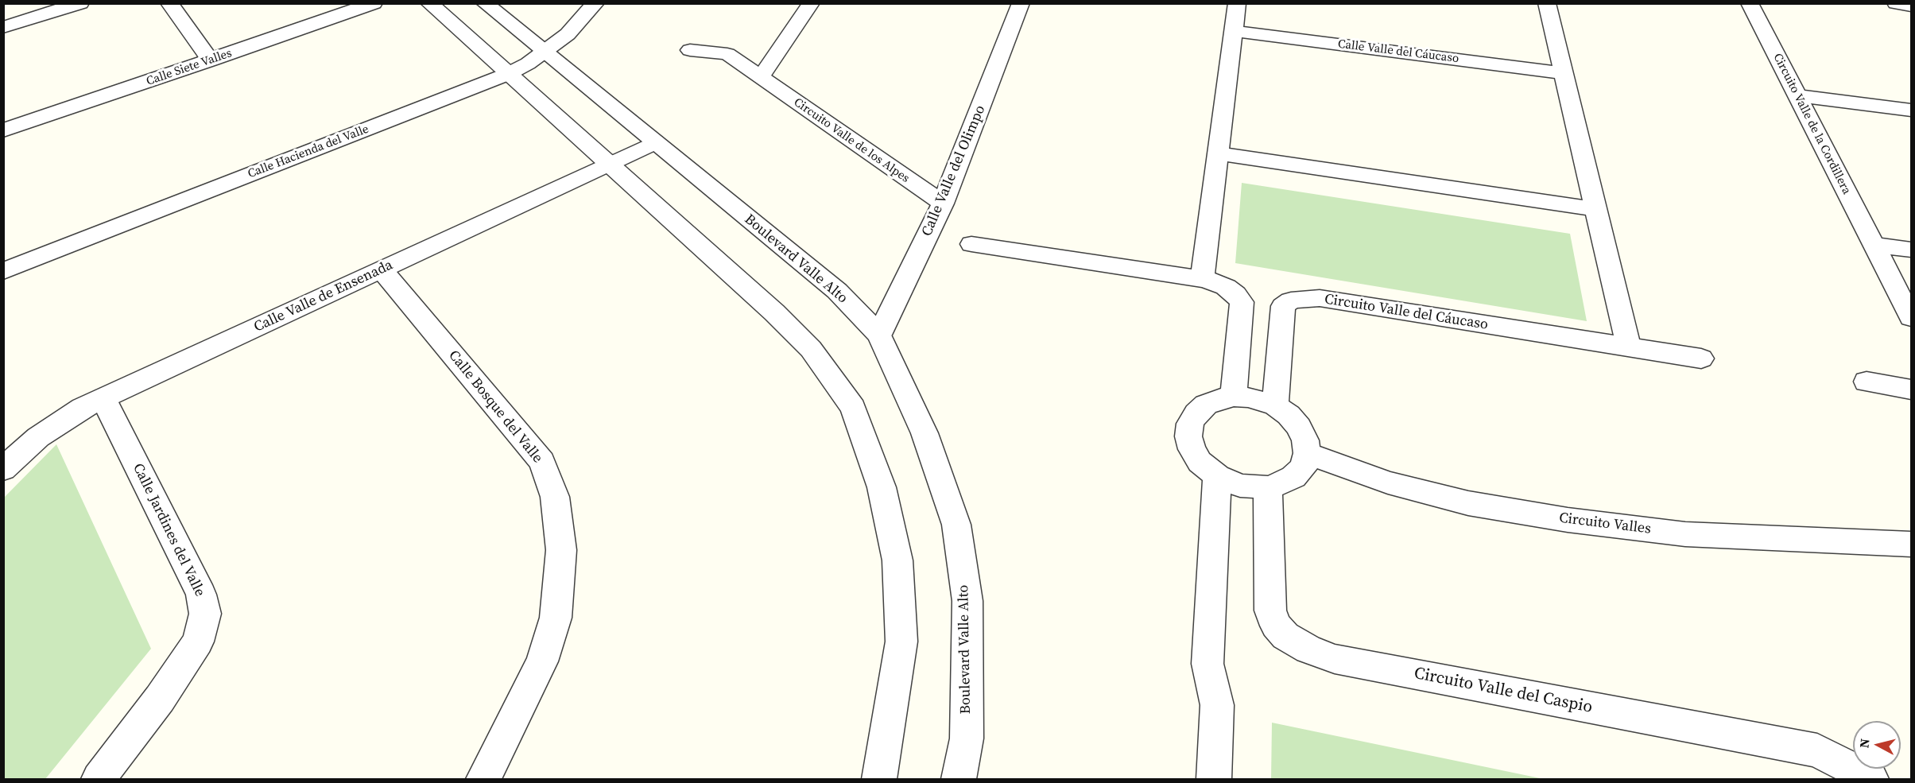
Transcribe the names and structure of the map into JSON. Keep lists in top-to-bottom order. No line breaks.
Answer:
{"streets":{"street":["Calle Valle del Cáucaso","Calle Siete Valles","Circuito Valle de la Cordillera","Circuito Valle de los Alpes","Calle Hacienda del Valle","Calle Valle del Olimpo","Boulevard Valle Alto","Calle Valle de Ensenada","Circuito Valle del Cáucaso","Calle Bosque del Valle","Circuito Valles","Calle Jardines del Valle","Circuito Valle del Caspio"]},"crossings":[["Circuito Valle de los Alpes","Calle Valle del Olimpo"],["Calle Hacienda del Valle","Boulevard Valle Alto"],["Calle Valle del Olimpo","Boulevard Valle Alto"],["Boulevard Valle Alto","Calle Valle de Ensenada"],["Calle Valle de Ensenada","Calle Bosque del Valle"],["Calle Valle de Ensenada","Calle Jardines del Valle"],["Circuito Valle del Cáucaso","Circuito Valles"],["Circuito Valle del Cáucaso","Circuito Valle del Caspio"],["Circuito Valles","Circuito Valle del Caspio"]],"north":"left"}
